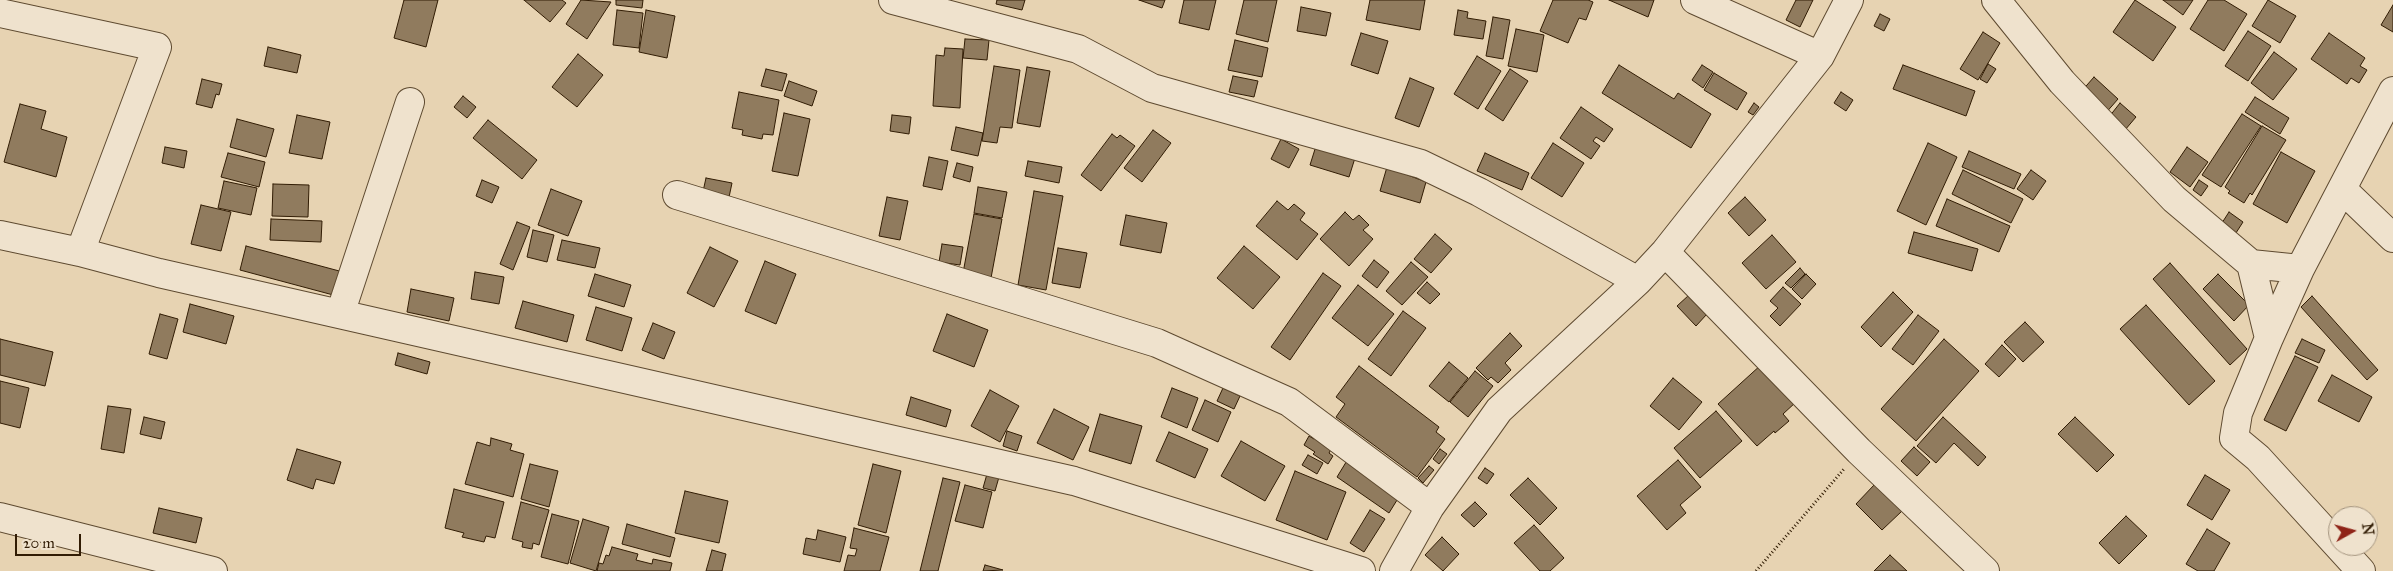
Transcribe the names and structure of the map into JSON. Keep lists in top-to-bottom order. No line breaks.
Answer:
{"scale_bar":"20 m","north":"right"}
